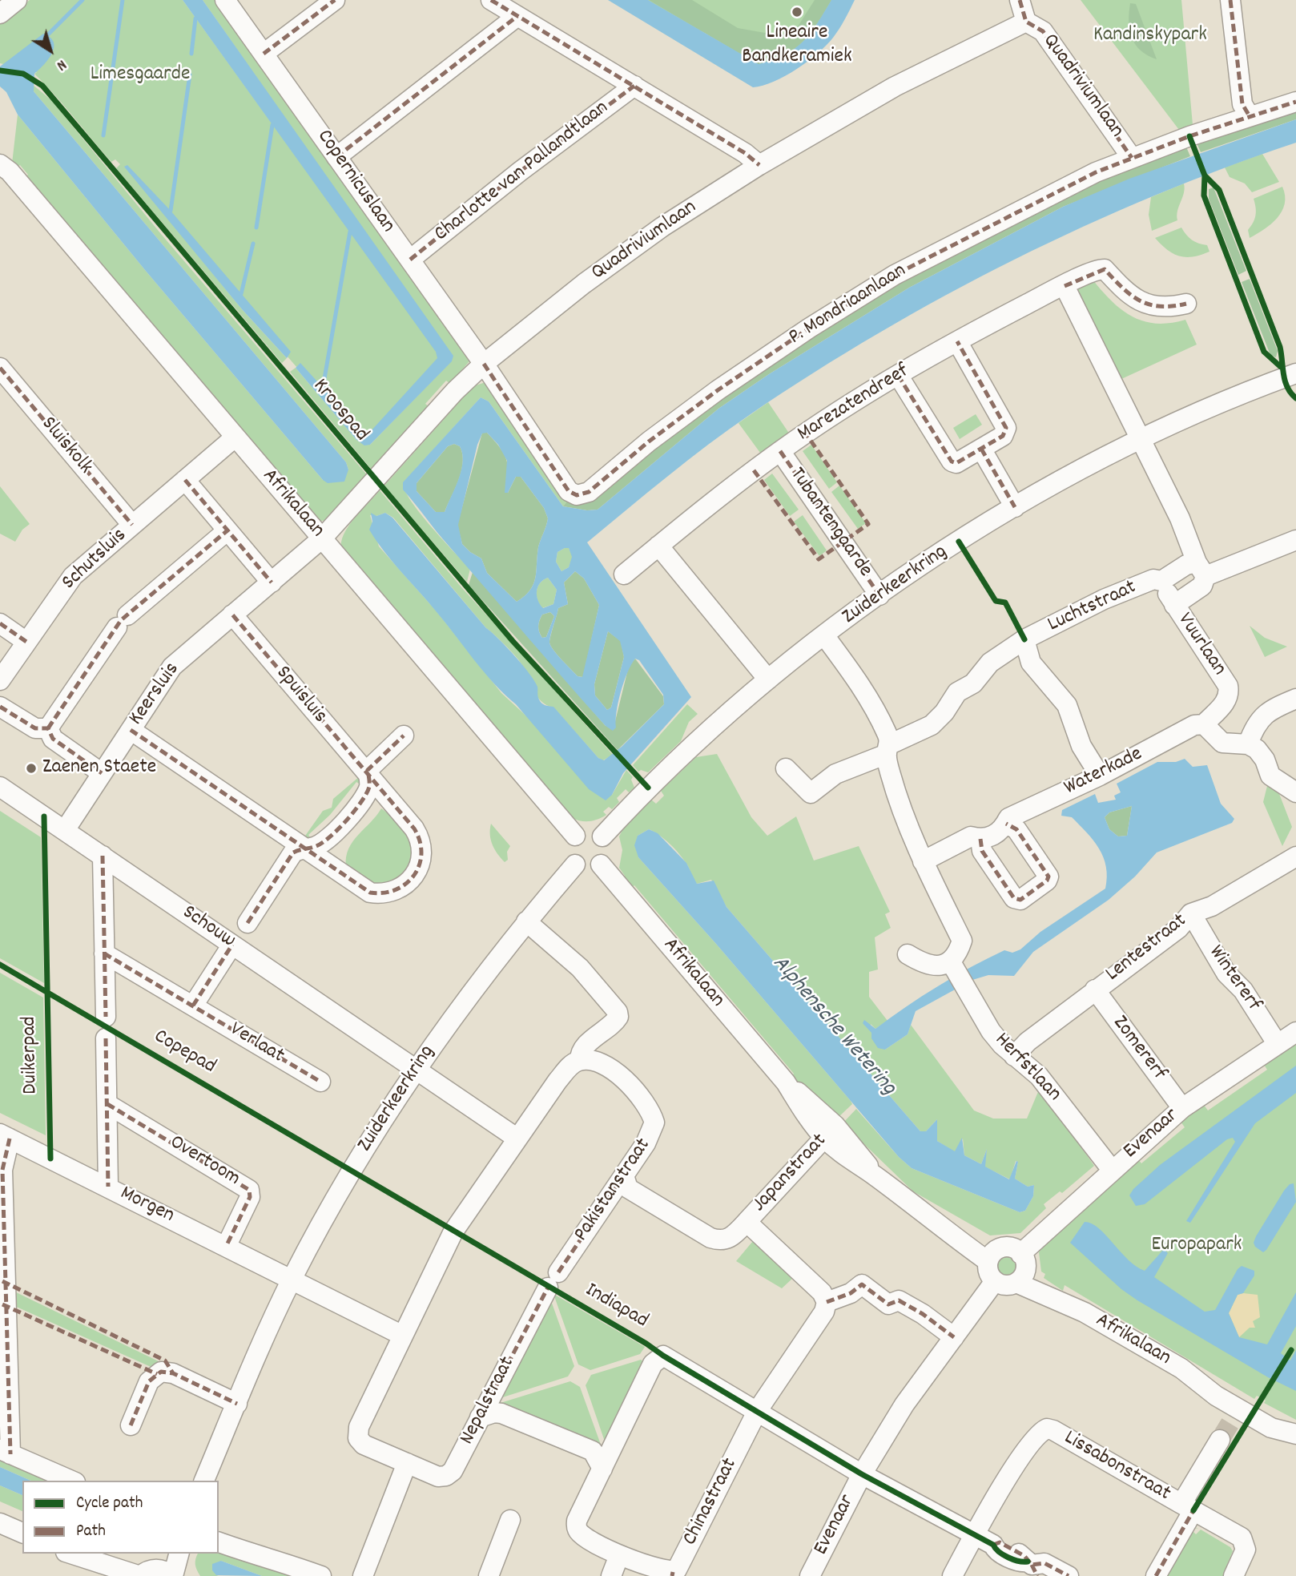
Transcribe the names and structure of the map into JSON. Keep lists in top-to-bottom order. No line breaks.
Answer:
{"streets":{"street":["Quadriviumlaan","Charlotte van Pallandtlaan","Copernicuslaan","P. Mondriaanlaan","Marezatendreef","Sluiskolk","Afrikalaan","Tubantengaarde","Schutsluis","Zuiderkeerkring","Luchtstraat","Vuurlaan","Keersluis","Spuisluis","Waterkade","Schouw","Lentestraat","Wintererf","Verlaat","Zomererf","Herfstlaan","Evenaar","Overtoom","Japanstraat","Pakistanstraat","Morgen","Nepalstraat","Lissabonstraat","Chinastraat"],"cycle path":["Kroospad","Copepad","Duikerpad"]},"crossings":[["Quadriviumlaan","Charlotte van Pallandtlaan"],["Quadriviumlaan","Copernicuslaan"],["Quadriviumlaan","P. Mondriaanlaan"],["Quadriviumlaan","Afrikalaan"],["Quadriviumlaan","Keersluis"],["Charlotte van Pallandtlaan","Copernicuslaan"],["Copernicuslaan","P. Mondriaanlaan"],["Marezatendreef","Tubantengaarde"],["Sluiskolk","Schutsluis"],["Afrikalaan","Schutsluis"],["Afrikalaan","Zuiderkeerkring"],["Afrikalaan","Keersluis"],["Afrikalaan","Evenaar"],["Afrikalaan","Japanstraat"],["Tubantengaarde","Zuiderkeerkring"],["Zuiderkeerkring","Schouw"],["Zuiderkeerkring","Morgen"],["Luchtstraat","Vuurlaan"],["Vuurlaan","Waterkade"],["Keersluis","Spuisluis"],["Keersluis","Schouw"],["Lentestraat","Wintererf"],["Lentestraat","Zomererf"],["Lentestraat","Herfstlaan"],["Wintererf","Evenaar"],["Zomererf","Evenaar"],["Herfstlaan","Evenaar"],["Overtoom","Morgen"],["Japanstraat","Pakistanstraat"],["Pakistanstraat","Nepalstraat"]],"water":["Alphensche Wetering"],"parks":["Kandinskypark","Limesgaarde","Europapark"],"places":["Lineaire Bandkeramiek","Zaenen Staete"],"legend":["Cycle path","Path"],"north":"bottom right"}
